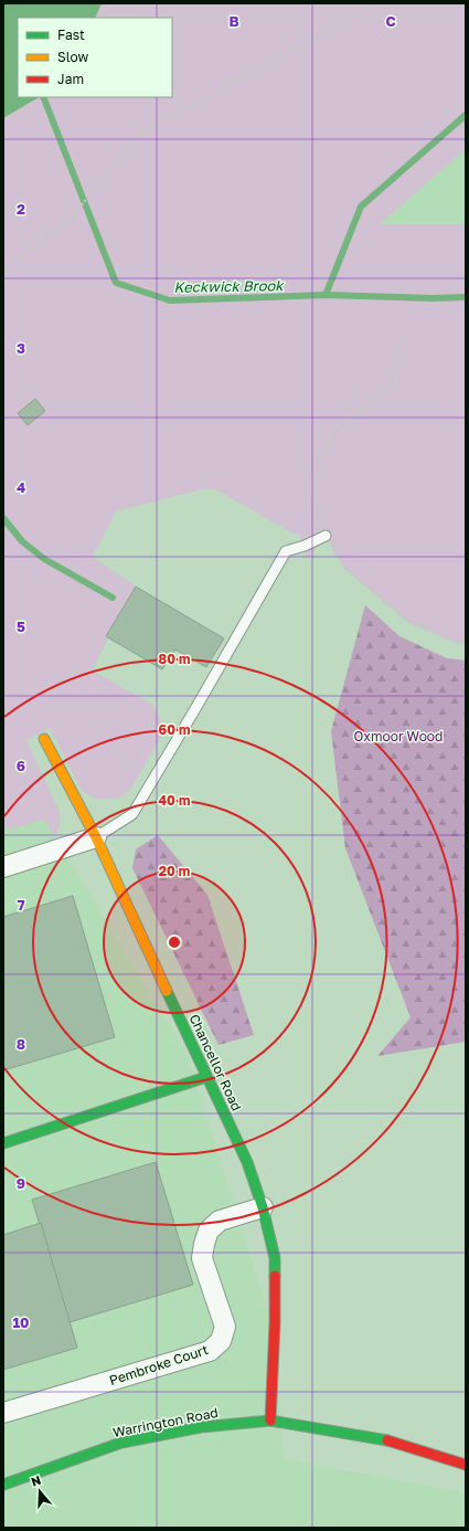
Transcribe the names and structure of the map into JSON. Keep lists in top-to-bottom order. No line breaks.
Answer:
{"streets":{"street":["Chancellor Road","Pembroke Court","Warrington Road"]},"crossings":[["Chancellor Road","Pembroke Court"],["Chancellor Road","Warrington Road"]],"water":["Keckwick Brook"],"parks":["Oxmoor Wood"],"legend":["Fast","Slow","Jam"],"north":"top","grid":{"columns":["B","C"],"rows":["2","3","4","5","6","7","8","9","10"]},"rings":["80 m","60 m","40 m","20 m"]}
